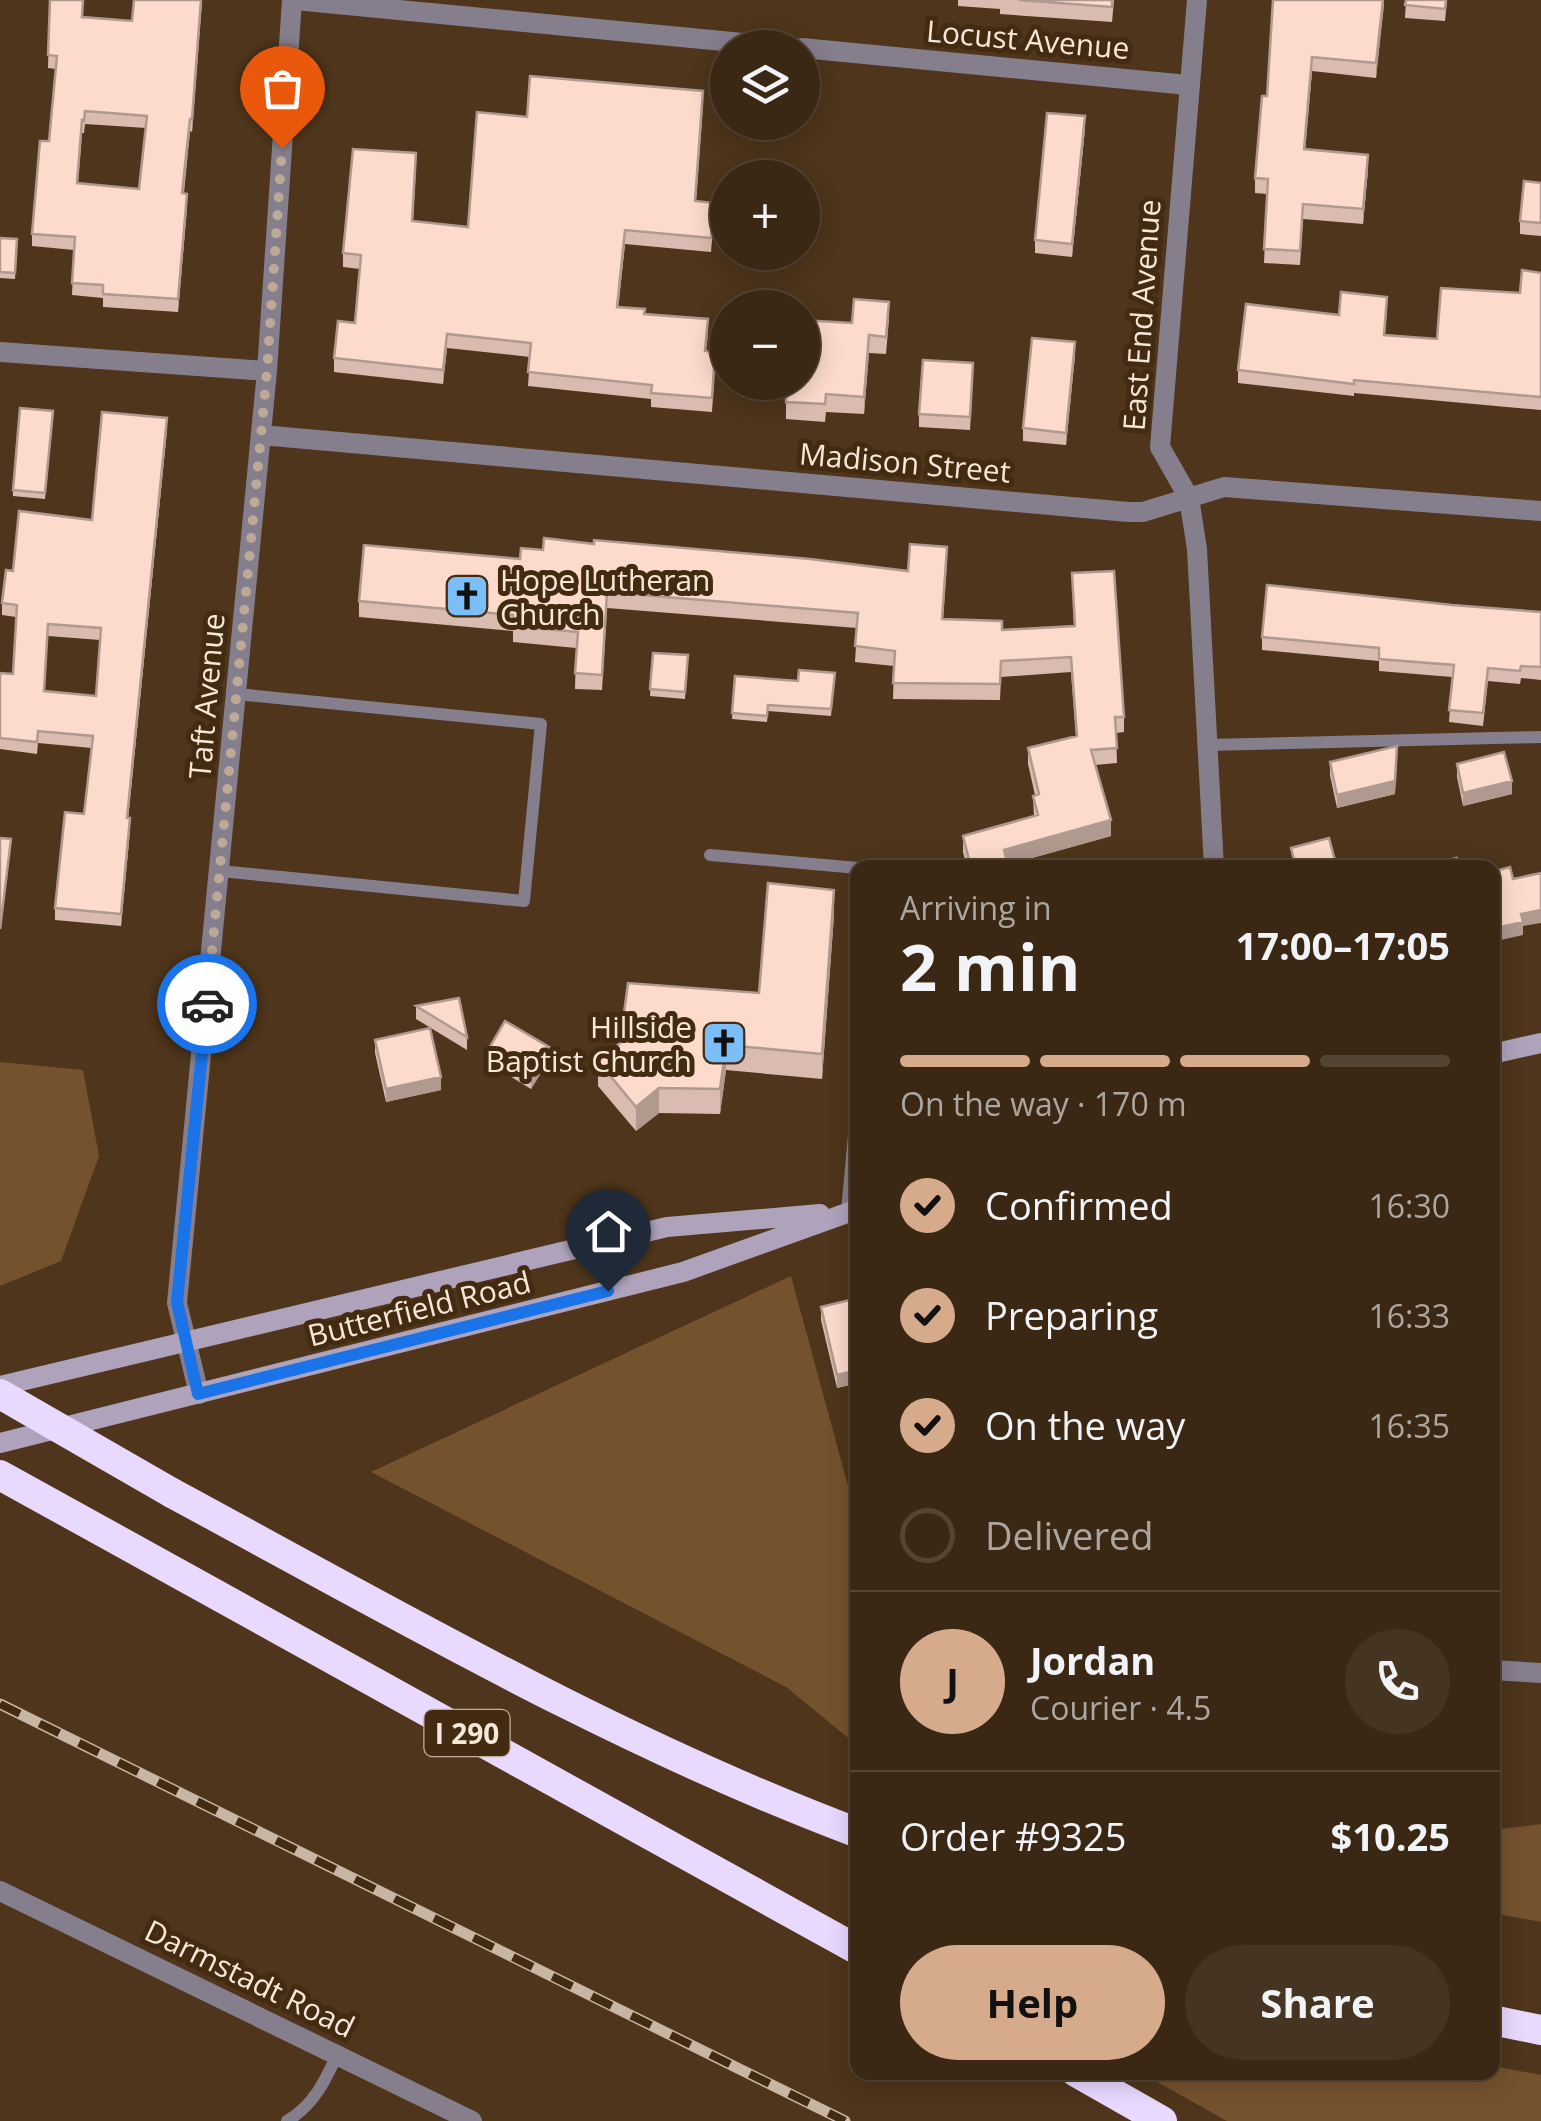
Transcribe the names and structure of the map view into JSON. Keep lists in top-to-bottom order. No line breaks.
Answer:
{"streets":{"highway":["I 290"],"main road":["Butterfield Road"],"street":["Locust Avenue","East End Avenue","Madison Street","Taft Avenue","Darmstadt Road"]},"crossings":[["Locust Avenue","East End Avenue"],["Locust Avenue","Taft Avenue"],["East End Avenue","Madison Street"],["Madison Street","Taft Avenue"],["Taft Avenue","Butterfield Road"]],"places":{"church":["Hope Lutheran Church","Hillside Baptist Church"]},"page":{"map_buttons":["+","−"],"heading":["2 min","Arriving in","17:00–17:05"],"panel":["Jordan","Courier · 4.5","Order #9325","$10.25"],"bar":"On the way · 170 m","list":[["Confirmed","16:30"],["Preparing","16:33"],["On the way","16:35"],"Delivered"],"round":"J","buttons":["Help","Share"]}}
